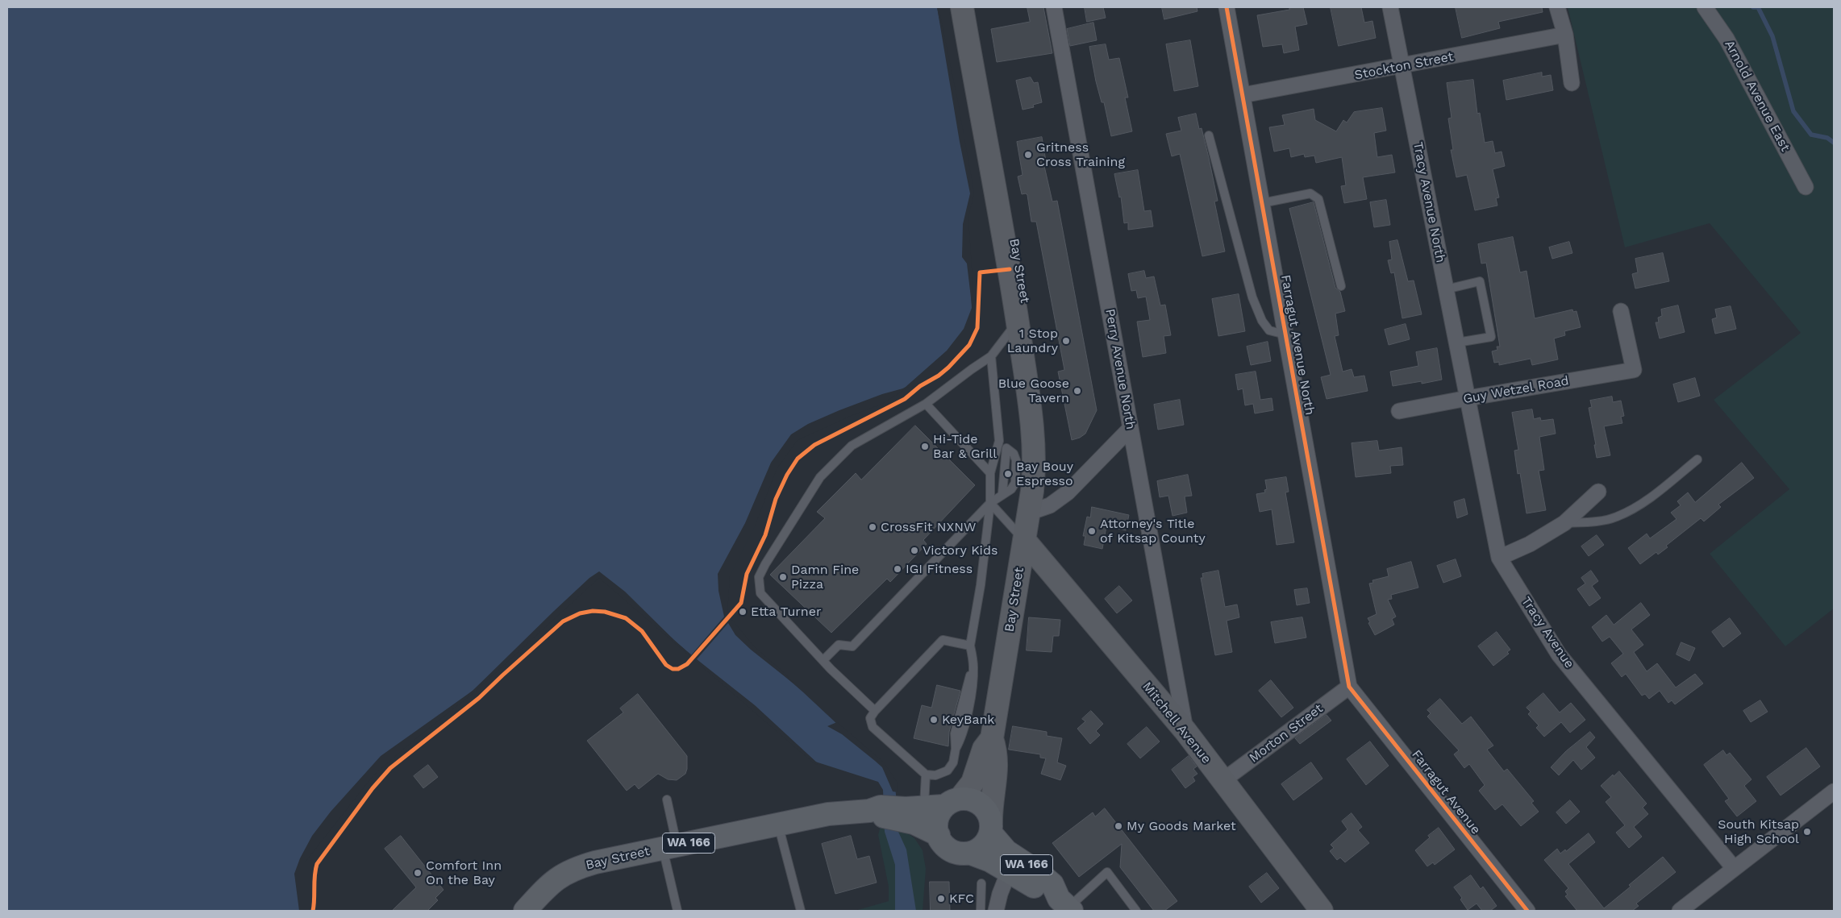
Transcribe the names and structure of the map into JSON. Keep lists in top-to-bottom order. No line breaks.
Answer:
{"streets":{"main road":["Bay Street","Mitchell Avenue","WA 166"],"street":["Stockton Street","Arnold Avenue East","Tracy Avenue North","Farragut Avenue North","Perry Avenue North","Guy Wetzel Road","Tracy Avenue","Morton Street","Farragut Avenue"]},"crossings":[["Stockton Street","Tracy Avenue North"],["Stockton Street","Farragut Avenue North"],["Tracy Avenue North","Guy Wetzel Road"],["Tracy Avenue North","Tracy Avenue"],["Bay Street","Mitchell Avenue"],["Bay Street","WA 166"],["Farragut Avenue North","Morton Street"],["Farragut Avenue North","Farragut Avenue"],["Perry Avenue North","Mitchell Avenue"],["Guy Wetzel Road","Tracy Avenue"],["Mitchell Avenue","Morton Street"],["Morton Street","Farragut Avenue"]],"places":["Gritness Cross Training","1 Stop Laundry","Blue Goose Tavern","Hi-Tide Bar & Grill","Bay Bouy Espresso","CrossFit NXNW","Attorney's Title of Kitsap County","Victory Kids","IGI Fitness","Damn Fine Pizza","Etta Turner","KeyBank","My Goods Market","South Kitsap High School","Comfort Inn On the Bay","KFC"]}
